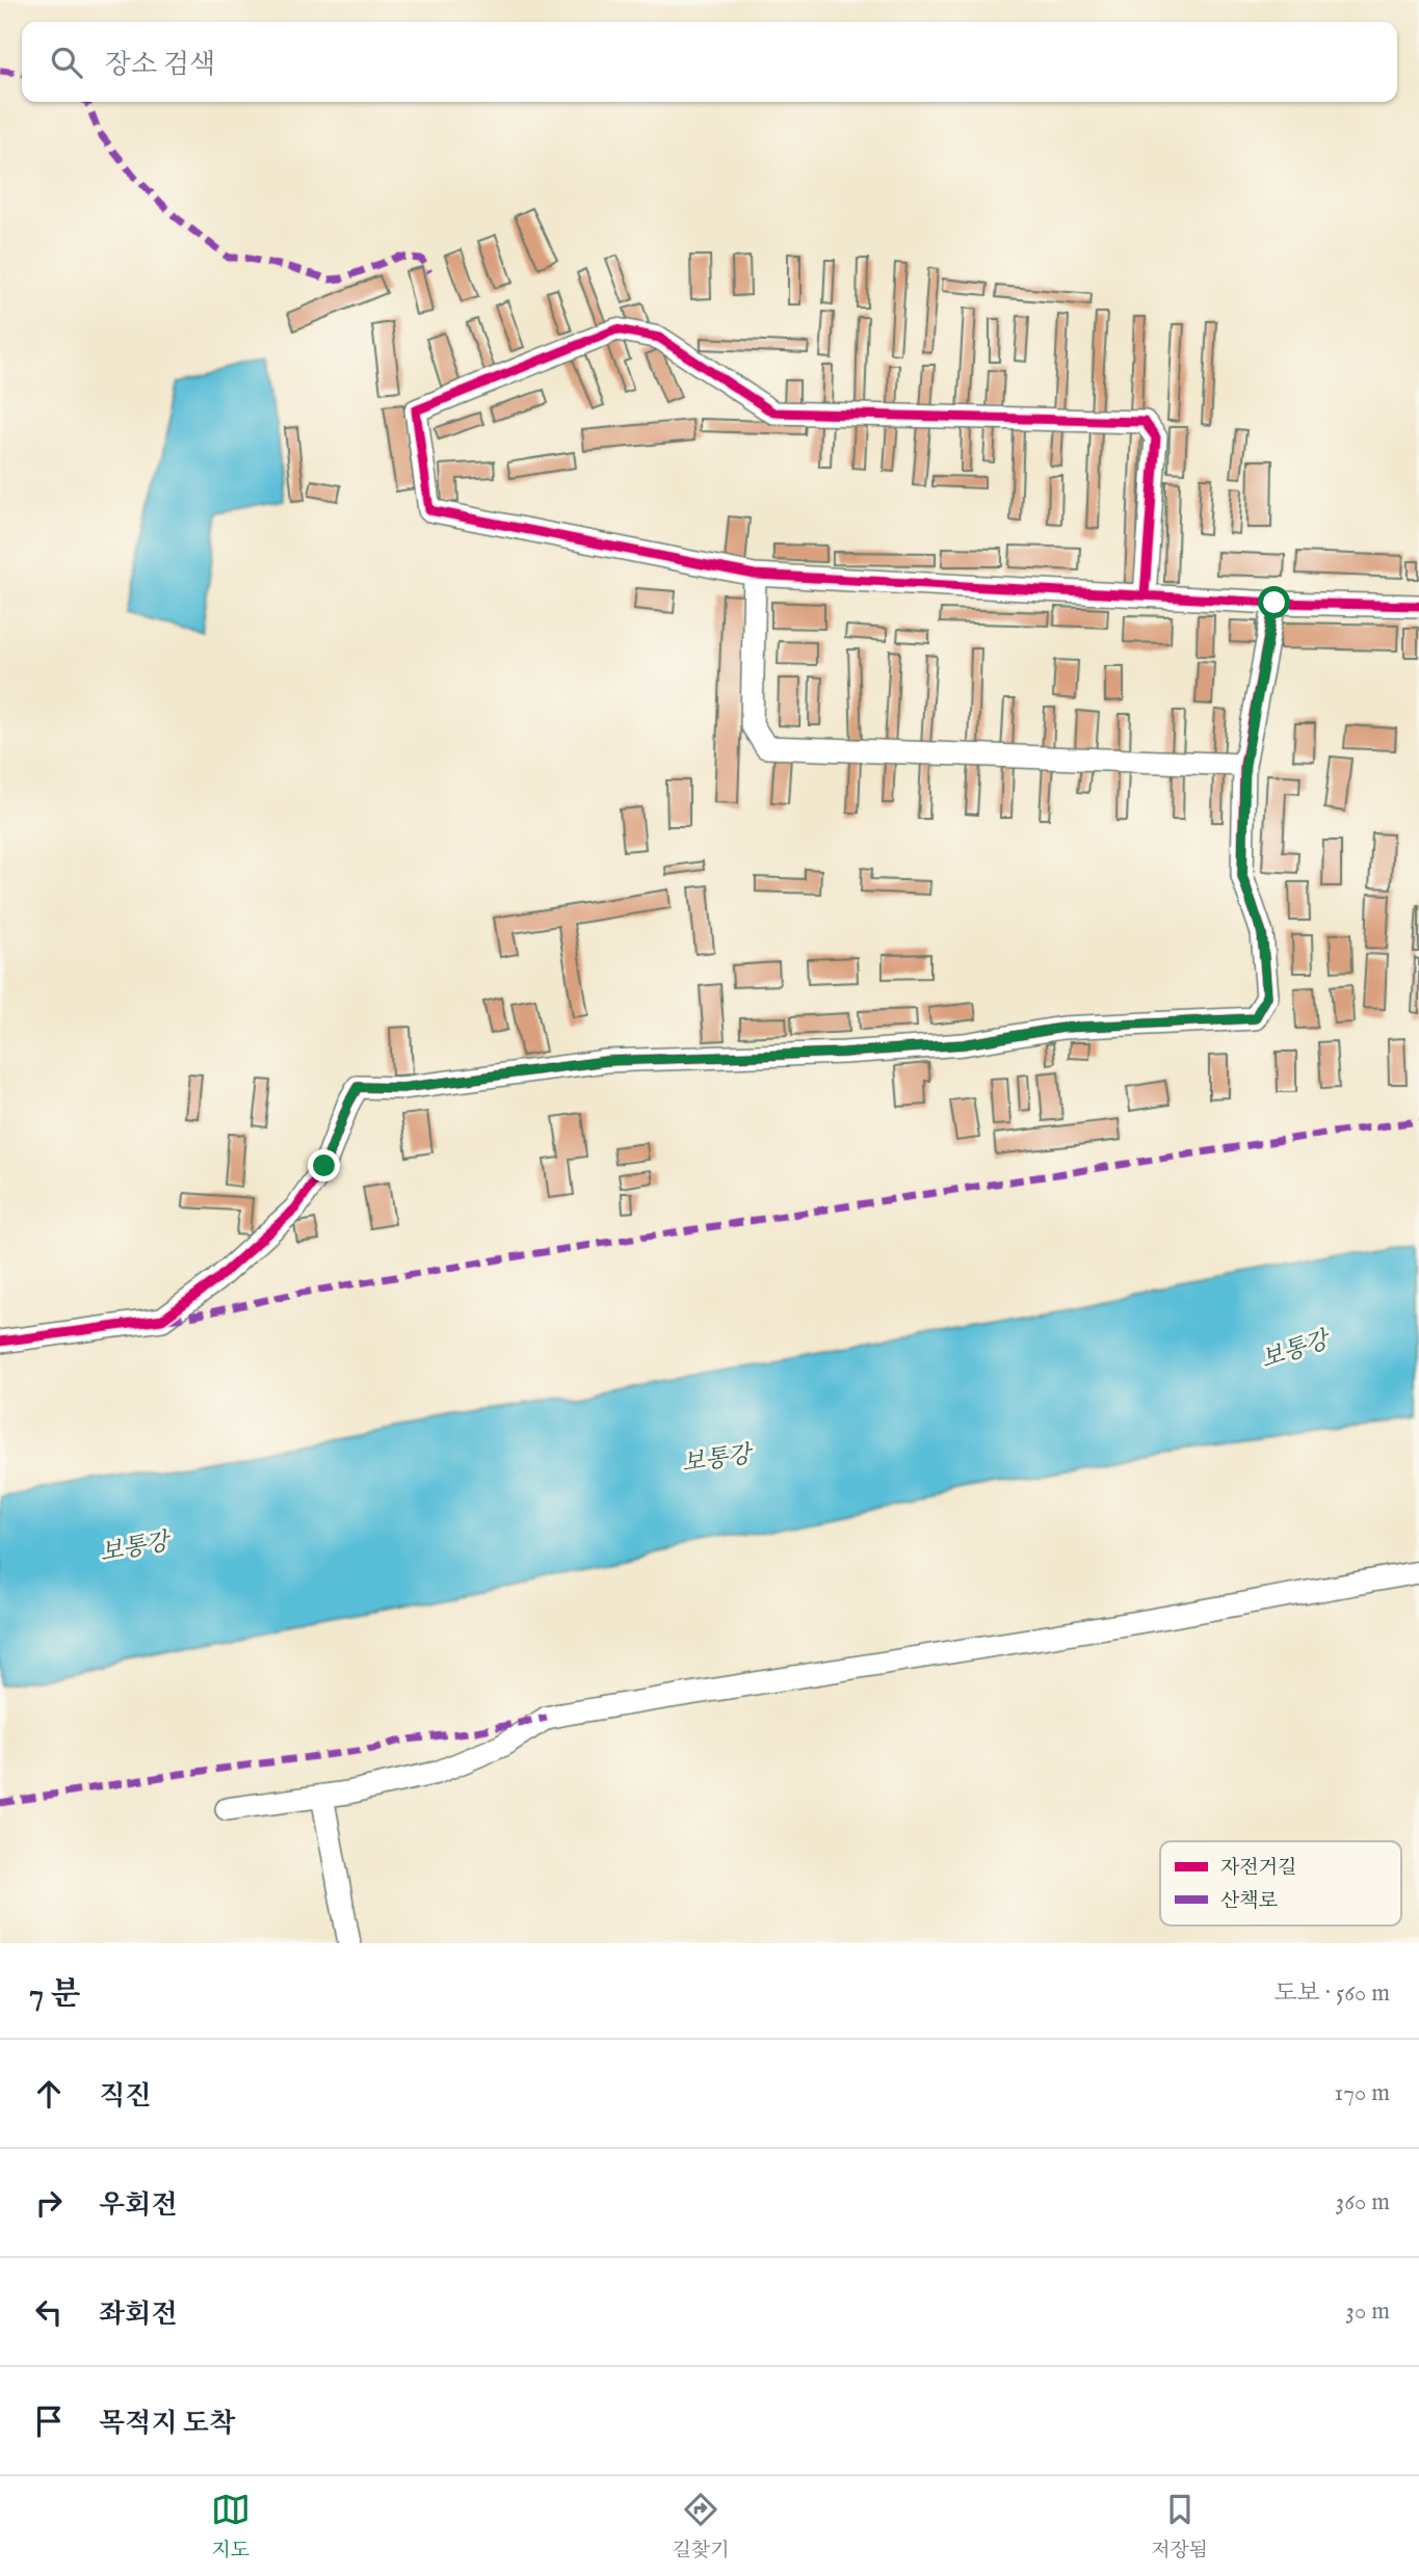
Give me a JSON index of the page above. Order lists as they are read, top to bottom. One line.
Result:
{"water":["보통강"],"legend":["자전거길","산책로"],"page":{"search":"장소 검색","heading":["7 분","도보 · 560 m"],"list":[["직진","170 m"],["우회전","360 m"],["좌회전","30 m"],"목적지 도착"],"nav":["지도","길찾기","저장됨"]}}
